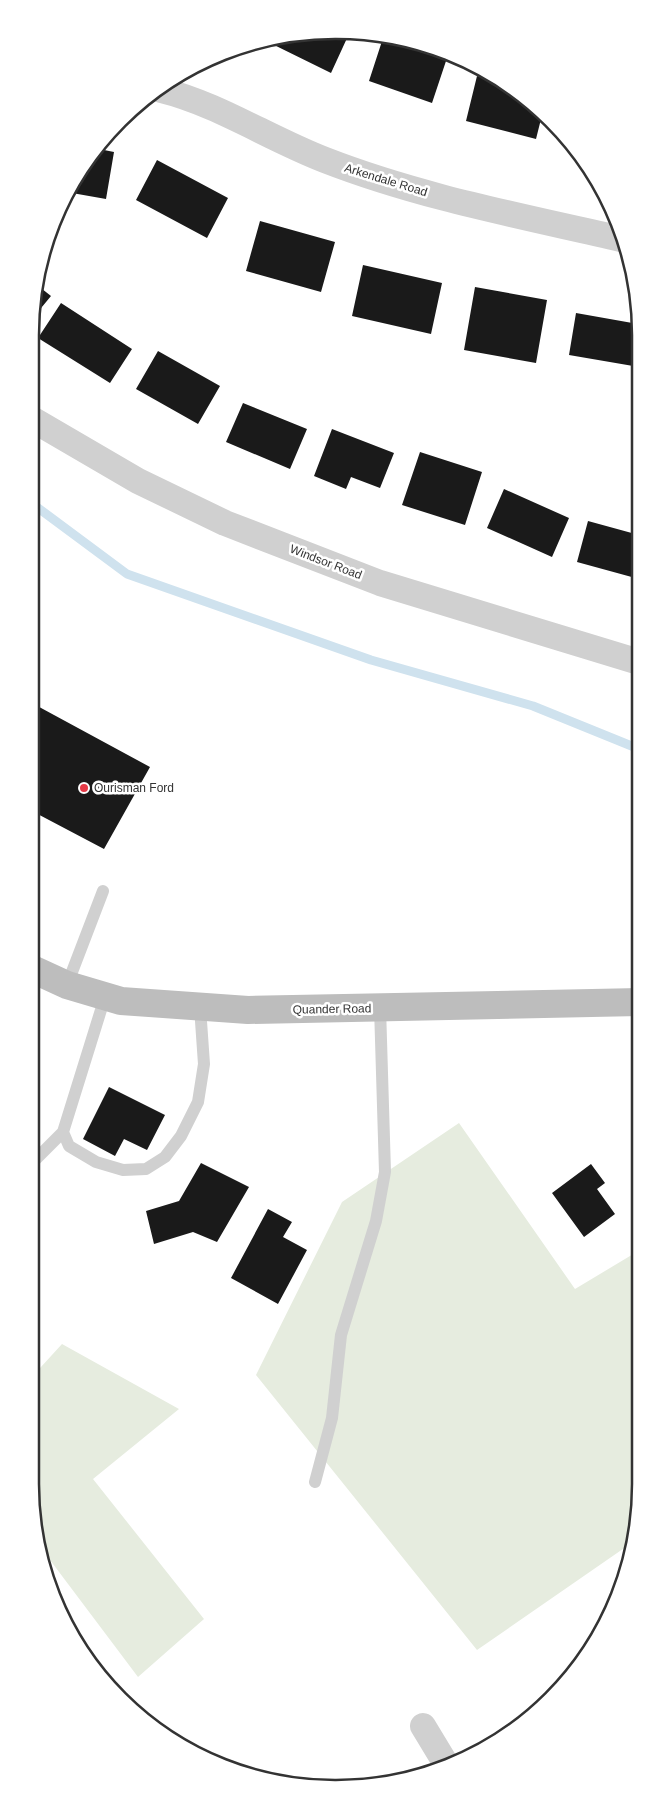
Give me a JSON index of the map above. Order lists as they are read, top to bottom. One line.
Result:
{"streets":{"street":["Arkendale Road","Windsor Road","Quander Road"]},"places":["Ourisman Ford"]}
